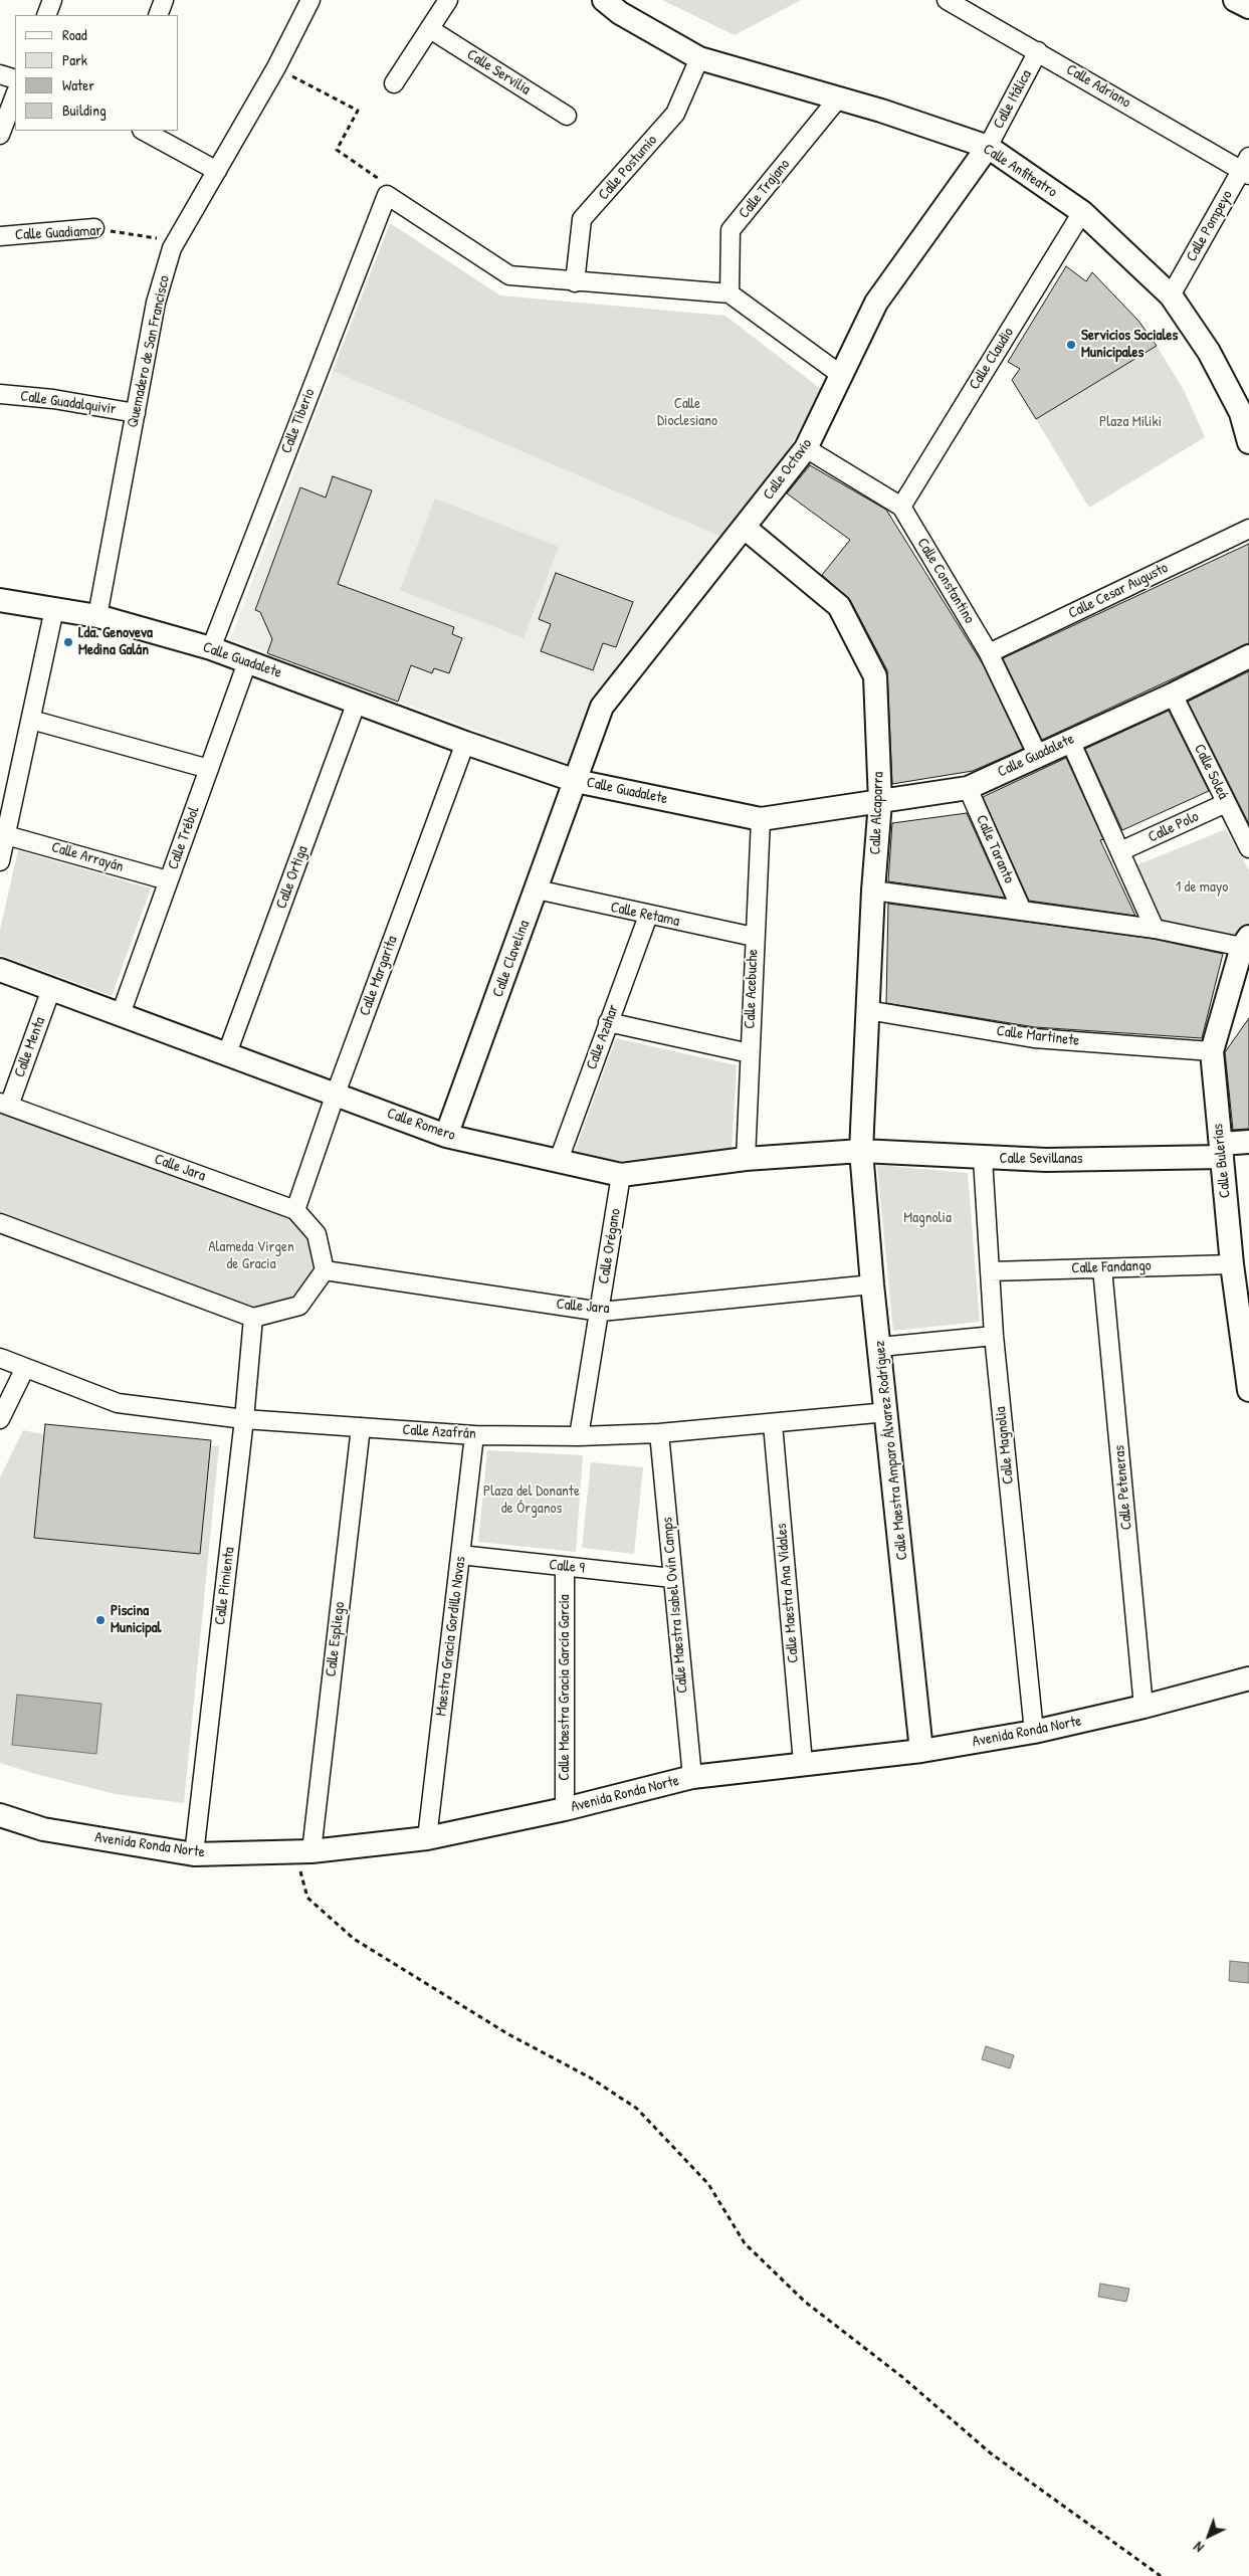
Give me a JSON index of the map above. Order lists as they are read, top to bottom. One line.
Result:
{"streets":{"street":["Calle Servilia","Calle Adriano","Calle Itálica","Calle Postumio","Calle Anfiteatro","Calle Trajano","Calle Pompeyo","Calle Guadiamar","Quemadero de San Francisco","Calle Claudio","Calle Guadalquivir","Calle Tiberio","Calle Octavio","Calle Constantino","Calle Cesar Augusto","Calle Guadalete","Calle Soleá","Calle Alcaparra","Calle Polo","Calle Trébol","Calle Taranto","Calle Arrayán","Calle Ortiga","Calle Retama","Calle Clavelina","Calle Margarita","Calle Acebuche","Calle Martinete","Calle Azahar","Calle Menta","Calle Romero","Calle Sevillanas","Calle Bulerías","Calle Jara","Calle Orégano","Calle Fandango","Calle Azafrán","Calle Magnolia","Calle Maestra Amparo Álvarez Rodríguez","Calle Peteneras","Calle 9","Calle Pimienta","Calle Maestra Ana Vidales","Calle Maestra Isabel Ovín Camps","Maestra Gracia Gordillo Navas","Calle Espliego","Calle Maestra Gracia García García","Avenida Ronda Norte"]},"crossings":[["Calle Adriano","Calle Itálica"],["Calle Adriano","Calle Pompeyo"],["Calle Itálica","Calle Anfiteatro"],["Calle Itálica","Calle Octavio"],["Calle Postumio","Calle Anfiteatro"],["Calle Anfiteatro","Calle Trajano"],["Calle Anfiteatro","Calle Pompeyo"],["Calle Anfiteatro","Calle Claudio"],["Calle Anfiteatro","Calle Octavio"],["Calle Guadiamar","Quemadero de San Francisco"],["Quemadero de San Francisco","Calle Guadalquivir"],["Quemadero de San Francisco","Calle Guadalete"],["Calle Claudio","Calle Constantino"],["Calle Tiberio","Calle Guadalete"],["Calle Octavio","Calle Constantino"],["Calle Octavio","Calle Guadalete"],["Calle Octavio","Calle Alcaparra"],["Calle Octavio","Calle Clavelina"],["Calle Constantino","Calle Cesar Augusto"],["Calle Constantino","Calle Guadalete"],["Calle Guadalete","Calle Soleá"],["Calle Guadalete","Calle Alcaparra"],["Calle Guadalete","Calle Trébol"],["Calle Guadalete","Calle Taranto"],["Calle Guadalete","Calle Ortiga"],["Calle Guadalete","Calle Clavelina"],["Calle Guadalete","Calle Margarita"],["Calle Guadalete","Calle Acebuche"],["Calle Soleá","Calle Polo"],["Calle Alcaparra","Calle Martinete"],["Calle Alcaparra","Calle Romero"],["Calle Alcaparra","Calle Sevillanas"],["Calle Alcaparra","Calle Maestra Amparo Álvarez Rodríguez"],["Calle Trébol","Calle Arrayán"],["Calle Trébol","Calle Romero"],["Calle Ortiga","Calle Romero"],["Calle Retama","Calle Clavelina"],["Calle Retama","Calle Acebuche"],["Calle Retama","Calle Azahar"],["Calle Clavelina","Calle Romero"],["Calle Margarita","Calle Romero"],["Calle Margarita","Calle Jara"],["Calle Acebuche","Calle Romero"],["Calle Martinete","Calle Bulerías"],["Calle Azahar","Calle Romero"],["Calle Menta","Calle Romero"],["Calle Menta","Calle Jara"],["Calle Romero","Calle Sevillanas"],["Calle Romero","Calle Orégano"],["Calle Romero","Calle Maestra Amparo Álvarez Rodríguez"],["Calle Sevillanas","Calle Bulerías"],["Calle Sevillanas","Calle Magnolia"],["Calle Sevillanas","Calle Maestra Amparo Álvarez Rodríguez"],["Calle Bulerías","Calle Fandango"],["Calle Jara","Calle Orégano"],["Calle Jara","Calle Maestra Amparo Álvarez Rodríguez"],["Calle Orégano","Calle Azafrán"],["Calle Fandango","Calle Magnolia"],["Calle Fandango","Calle Peteneras"],["Calle Azafrán","Calle Maestra Amparo Álvarez Rodríguez"],["Calle Azafrán","Calle Pimienta"],["Calle Azafrán","Calle Maestra Ana Vidales"],["Calle Azafrán","Calle Maestra Isabel Ovín Camps"],["Calle Azafrán","Maestra Gracia Gordillo Navas"],["Calle Azafrán","Calle Espliego"],["Calle Magnolia","Avenida Ronda Norte"],["Calle Maestra Amparo Álvarez Rodríguez","Avenida Ronda Norte"],["Calle Peteneras","Avenida Ronda Norte"],["Calle 9","Calle Maestra Isabel Ovín Camps"],["Calle 9","Maestra Gracia Gordillo Navas"],["Calle 9","Calle Maestra Gracia García García"],["Calle Pimienta","Avenida Ronda Norte"],["Calle Maestra Ana Vidales","Avenida Ronda Norte"],["Calle Maestra Isabel Ovín Camps","Avenida Ronda Norte"],["Maestra Gracia Gordillo Navas","Avenida Ronda Norte"],["Calle Espliego","Avenida Ronda Norte"],["Calle Maestra Gracia García García","Avenida Ronda Norte"]],"parks":["Calle Dioclesiano","Plaza Miliki","1 de mayo","Magnolia","Alameda Virgen de Gracia","Plaza del Donante de Órganos"],"places":["Servicios Sociales Municipales","Lda. Genoveva Medina Galán","Piscina Municipal"],"legend":["Road","Park","Water","Building"],"north":"bottom left"}
